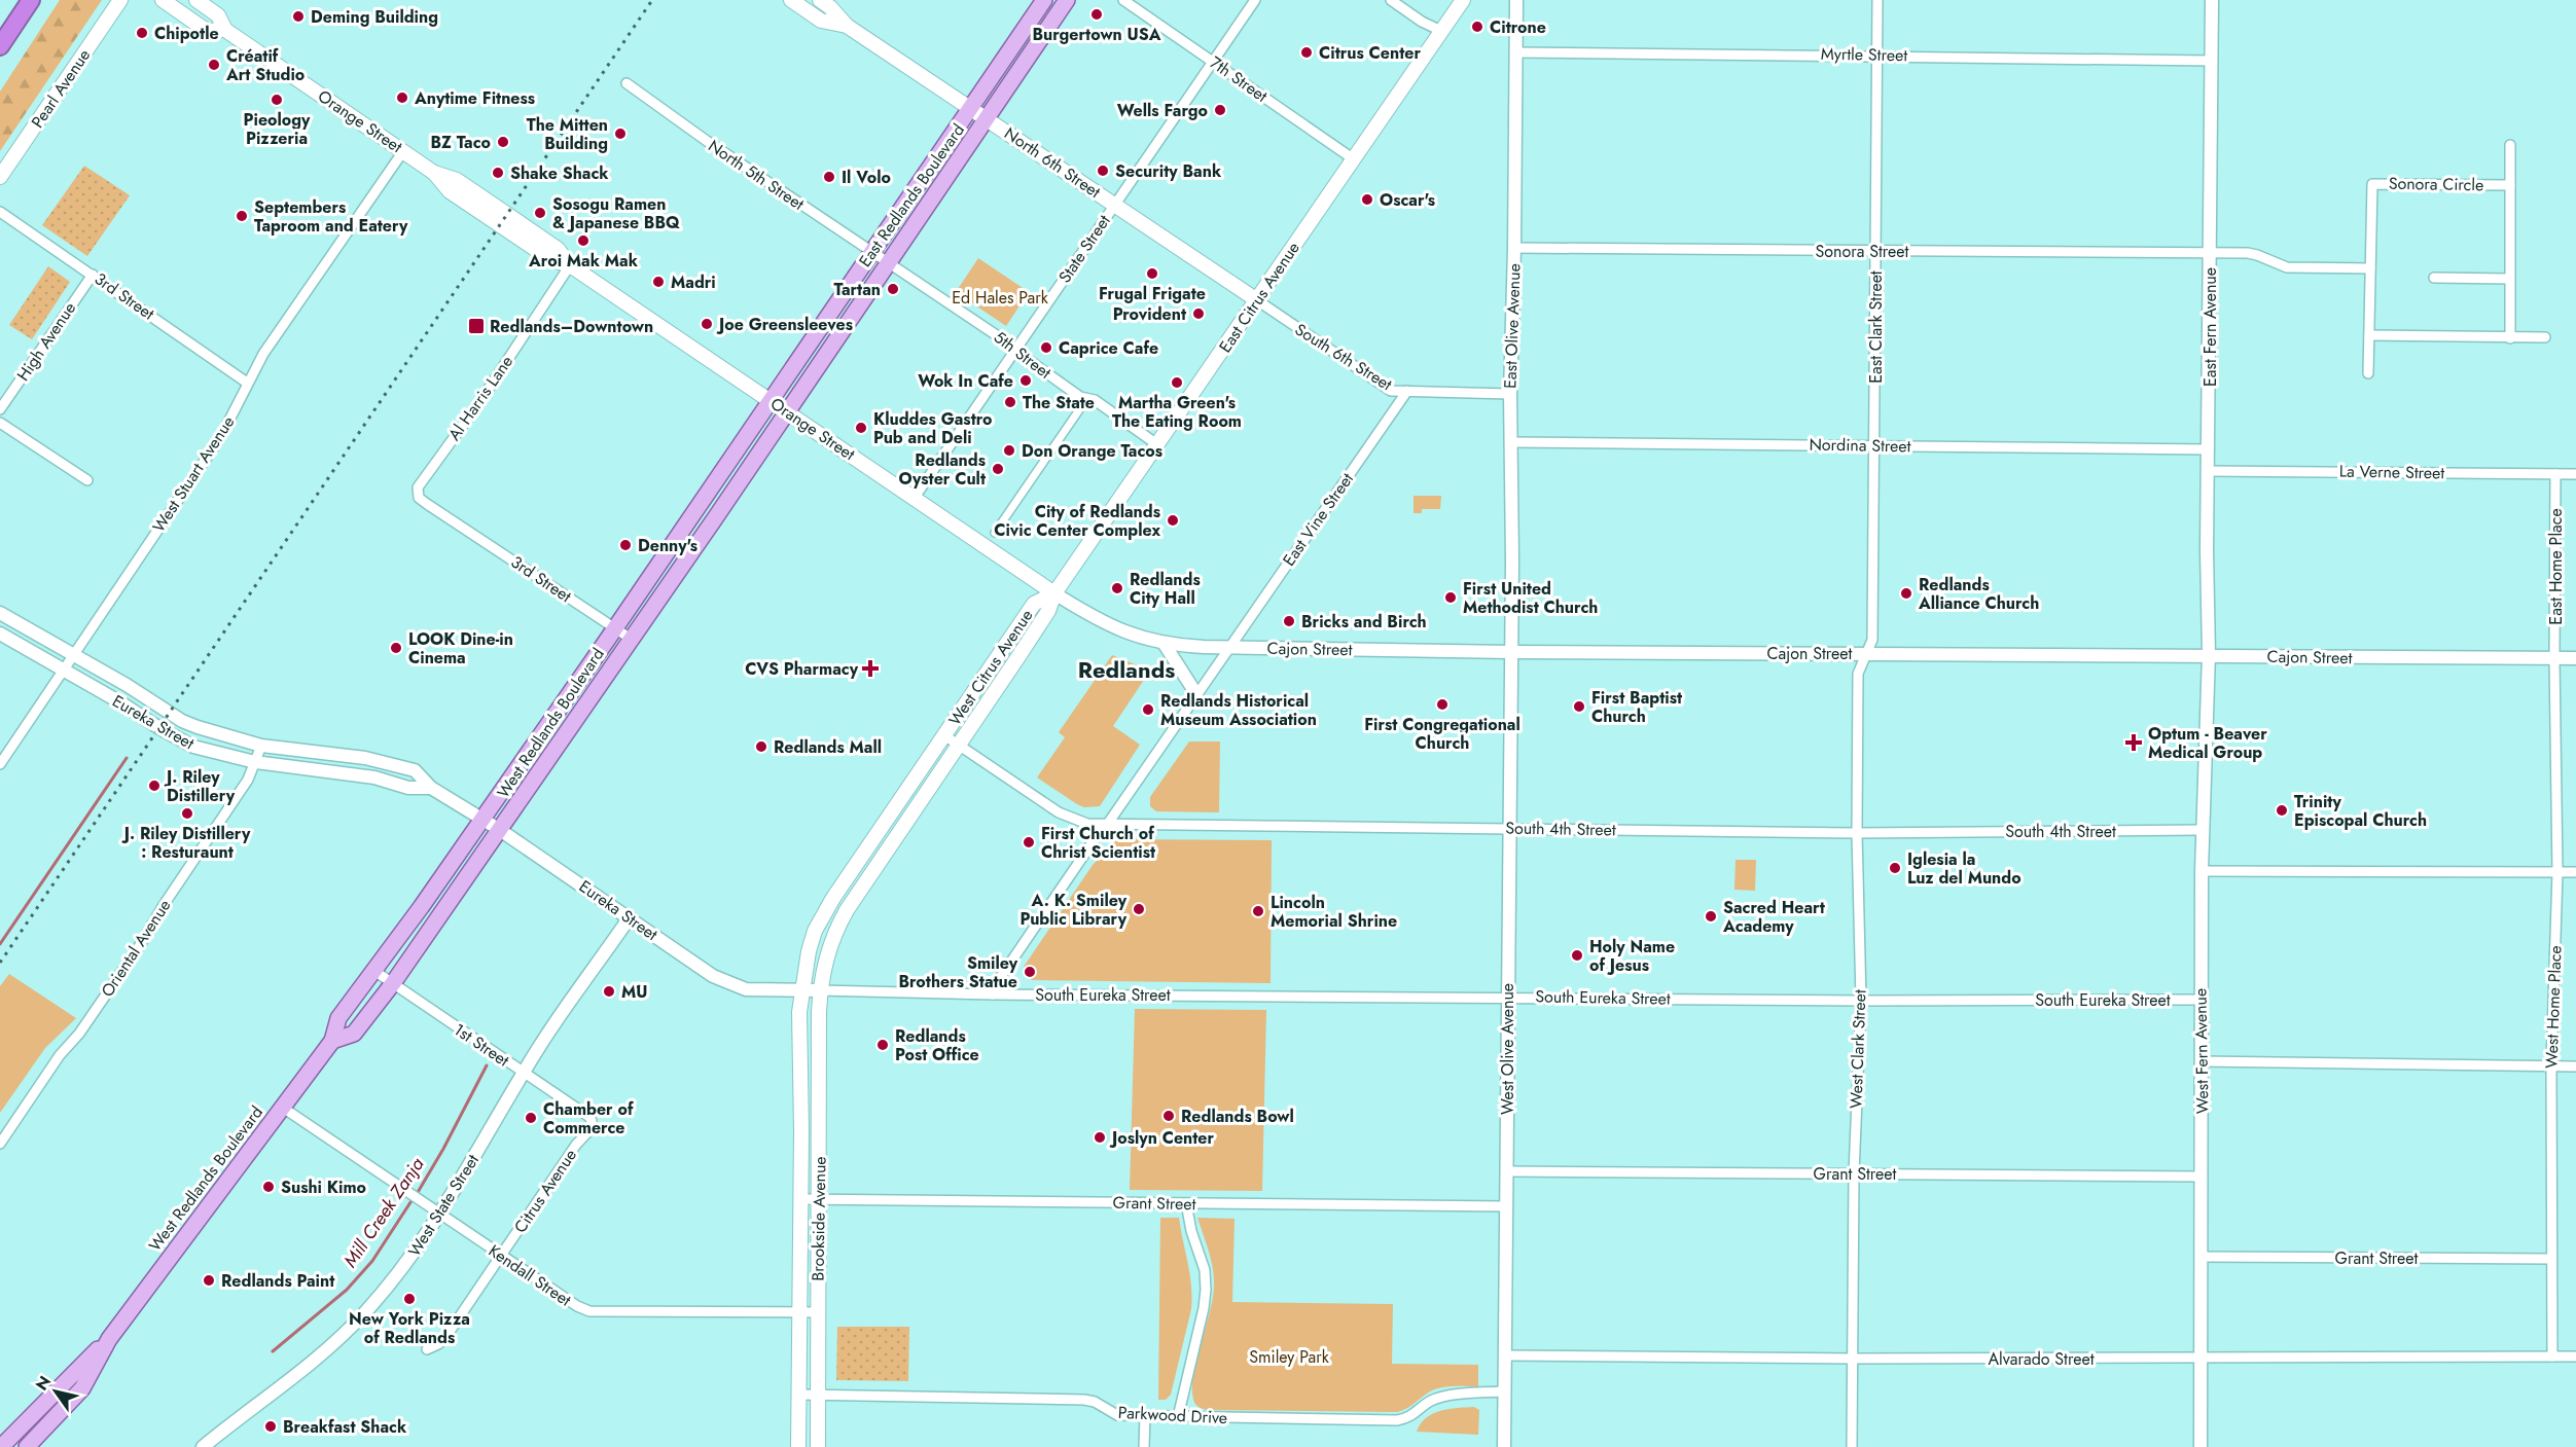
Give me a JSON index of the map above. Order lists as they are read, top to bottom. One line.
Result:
{"streets":{"main road":["Pearl Avenue","Orange Street","North 6th Street","East Redlands Boulevard","East Citrus Avenue","West Citrus Avenue","West Redlands Boulevard","Brookside Avenue"],"street":["Myrtle Street","7th Street","North 5th Street","Sonora Circle","State Street","Sonora Street","3rd Street","East Olive Avenue","East Clark Street","East Fern Avenue","High Avenue","5th Street","South 6th Street","Al Harris Lane","Nordina Street","La Verne Street","West Stuart Avenue","East Vine Street","East Home Place","Cajon Street","Eureka Street","South 4th Street","Oriental Avenue","South Eureka Street","West Home Place","1st Street","West Olive Avenue","West Clark Street","West Fern Avenue","Grant Street","Citrus Avenue","West State Street","Kendall Street","Alvarado Street","Parkwood Drive"]},"crossings":[["Myrtle Street","East Olive Avenue"],["Myrtle Street","East Clark Street"],["Myrtle Street","East Fern Avenue"],["7th Street","State Street"],["7th Street","East Citrus Avenue"],["Orange Street","East Redlands Boulevard"],["Orange Street","State Street"],["Orange Street","East Citrus Avenue"],["Orange Street","Al Harris Lane"],["Orange Street","West Stuart Avenue"],["Orange Street","Cajon Street"],["Orange Street","West Citrus Avenue"],["Orange Street","West Redlands Boulevard"],["North 6th Street","East Redlands Boulevard"],["North 6th Street","State Street"],["North 6th Street","East Citrus Avenue"],["North 6th Street","South 6th Street"],["North 5th Street","East Redlands Boulevard"],["North 5th Street","5th Street"],["East Redlands Boulevard","5th Street"],["East Redlands Boulevard","West Redlands Boulevard"],["State Street","5th Street"],["Sonora Street","East Olive Avenue"],["Sonora Street","East Clark Street"],["Sonora Street","East Fern Avenue"],["3rd Street","High Avenue"],["3rd Street","Al Harris Lane"],["3rd Street","West Stuart Avenue"],["3rd Street","West Redlands Boulevard"],["East Citrus Avenue","5th Street"],["East Citrus Avenue","South 6th Street"],["East Citrus Avenue","Cajon Street"],["East Citrus Avenue","West Citrus Avenue"],["East Olive Avenue","South 6th Street"],["East Olive Avenue","Nordina Street"],["East Olive Avenue","Cajon Street"],["East Olive Avenue","West Olive Avenue"],["East Clark Street","Nordina Street"],["East Clark Street","Cajon Street"],["East Clark Street","West Clark Street"],["East Fern Avenue","Nordina Street"],["East Fern Avenue","La Verne Street"],["East Fern Avenue","Cajon Street"],["East Fern Avenue","West Fern Avenue"],["South 6th Street","East Vine Street"],["La Verne Street","East Home Place"],["West Stuart Avenue","Eureka Street"],["East Vine Street","Cajon Street"],["East Vine Street","South 4th Street"],["East Vine Street","South Eureka Street"],["East Home Place","Cajon Street"],["East Home Place","West Home Place"],["Cajon Street","West Citrus Avenue"],["Cajon Street","West Home Place"],["Cajon Street","West Olive Avenue"],["Cajon Street","West Clark Street"],["Cajon Street","West Fern Avenue"],["West Citrus Avenue","Eureka Street"],["West Citrus Avenue","South 4th Street"],["West Citrus Avenue","South Eureka Street"],["West Citrus Avenue","Brookside Avenue"],["Eureka Street","West Redlands Boulevard"],["Eureka Street","Oriental Avenue"],["Eureka Street","South Eureka Street"],["Eureka Street","West State Street"],["Eureka Street","Brookside Avenue"],["West Redlands Boulevard","1st Street"],["West Redlands Boulevard","Kendall Street"],["South 4th Street","West Olive Avenue"],["South 4th Street","West Clark Street"],["South 4th Street","West Fern Avenue"],["South Eureka Street","West Olive Avenue"],["South Eureka Street","West Clark Street"],["South Eureka Street","West Fern Avenue"],["South Eureka Street","Brookside Avenue"],["West Home Place","Grant Street"],["West Home Place","Alvarado Street"],["1st Street","Citrus Avenue"],["1st Street","West State Street"],["West Olive Avenue","Grant Street"],["West Olive Avenue","Alvarado Street"],["West Olive Avenue","Parkwood Drive"],["West Clark Street","Grant Street"],["West Clark Street","Alvarado Street"],["West Fern Avenue","Grant Street"],["West Fern Avenue","Alvarado Street"],["Grant Street","Brookside Avenue"],["Citrus Avenue","Kendall Street"],["West State Street","Kendall Street"],["Brookside Avenue","Kendall Street"],["Brookside Avenue","Parkwood Drive"]],"districts":["Redlands"],"water":["Mill Creek Zanja"],"parks":["Ed Hales Park","Smiley Park"],"places":{"other":["Burgertown USA","Deming Building","Citrone","Chipotle","Citrus Center","Créatif Art Studio","Anytime Fitness","Pieology Pizzeria","Wells Fargo","The Mitten Building","BZ Taco","Security Bank","Shake Shack","Il Volo","Oscar's","Sosogu Ramen & Japanese BBQ","Septembers Taproom and Eatery","Aroi Mak Mak","Frugal Frigate","Madri","Tartan","Provident","Joe Greensleeves","Caprice Cafe","Wok In Cafe","Martha Green's The Eating Room","The State","Kluddes Gastro Pub and Deli","Don Orange Tacos","Redlands Oyster Cult","City of Redlands Civic Center Complex","Denny's","Redlands City Hall","Redlands Alliance Church","First United Methodist Church","Bricks and Birch","LOOK Dine-in Cinema","First Congregational Church","First Baptist Church","Redlands Historical Museum Association","Redlands Mall","J. Riley Distillery","Trinity Episcopal Church","J. Riley Distillery : Resturaunt","First Church of Christ Scientist","Iglesia la Luz del Mundo","A. K. Smiley Public Library","Lincoln Memorial Shrine","Sacred Heart Academy","Holy Name of Jesus","Smiley Brothers Statue","ḾU","Redlands Post Office","Redlands Bowl","Chamber of Commerce","Joslyn Center","Sushi Kimo","Redlands Paint","New York Pizza of Redlands","Breakfast Shack"],"transit":["Redlands–Downtown"],"health":["CVS Pharmacy","Optum - Beaver Medical Group"]},"north":"top left"}
